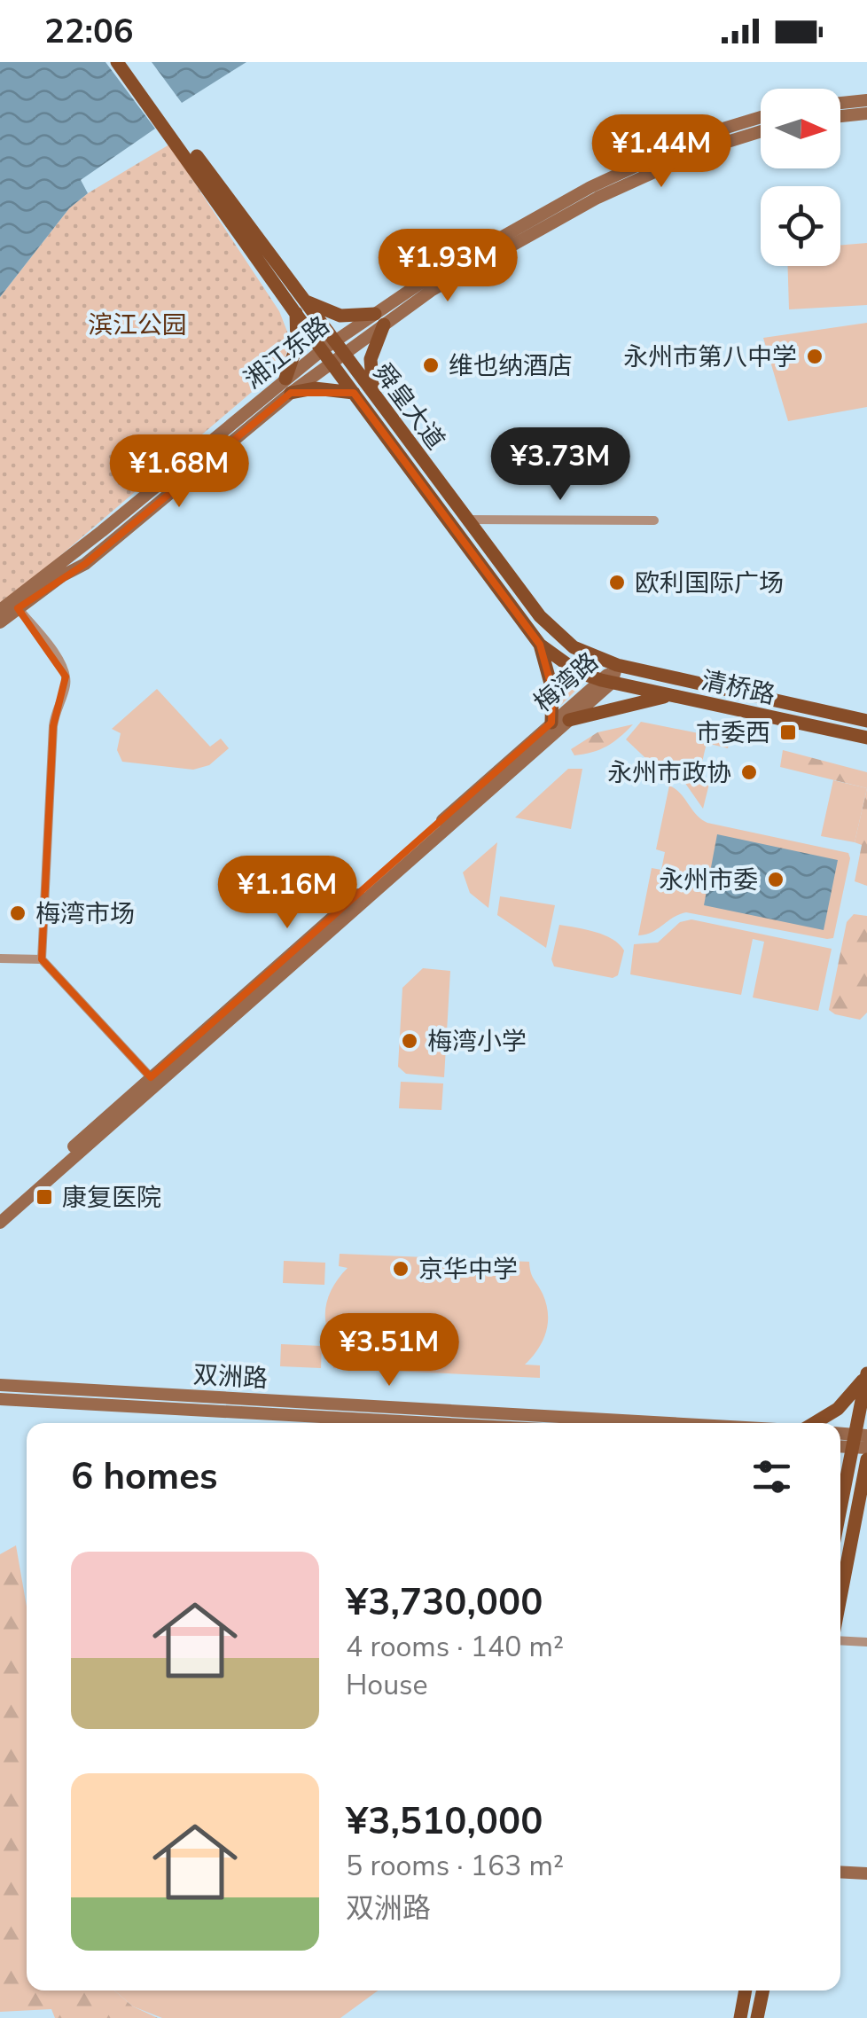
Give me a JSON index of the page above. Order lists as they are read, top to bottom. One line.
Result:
{"streets":{"main road":["湘江东路","舜皇大道","梅湾路","清桥路","双洲路"]},"crossings":[["湘江东路","舜皇大道"],["舜皇大道","梅湾路"],["舜皇大道","清桥路"],["梅湾路","清桥路"]],"parks":["滨江公园"],"places":{"other":["永州市第八中学","维也纳酒店","欧利国际广场","永州市政协","永州市委","梅湾市场","梅湾小学","京华中学"],"transit":["市委西","康复医院"]},"north":"right","page":{"status":"22:06","price":["¥1.44M","¥1.93M","¥3.73M","¥1.68M","¥1.16M","¥3.51M"],"heading":"6 homes","list":[{"name":"¥3,730,000","note":"4 rooms · 140 m² · House"},{"name":"¥3,510,000","note":"5 rooms · 163 m² · 双洲路"}]}}
